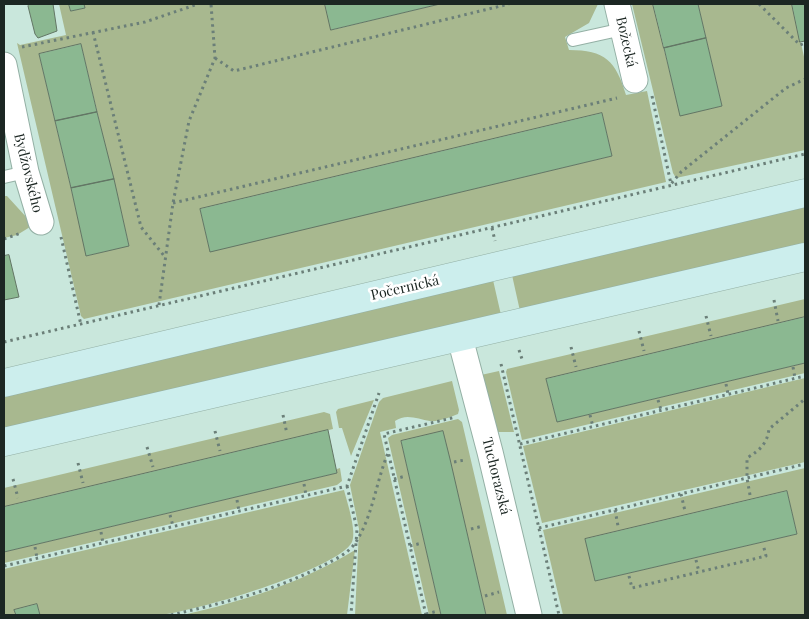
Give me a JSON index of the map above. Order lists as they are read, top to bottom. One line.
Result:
{"streets":{"street":["Božecká","Bydžovského","Počernická","Tuchorazská"]}}
